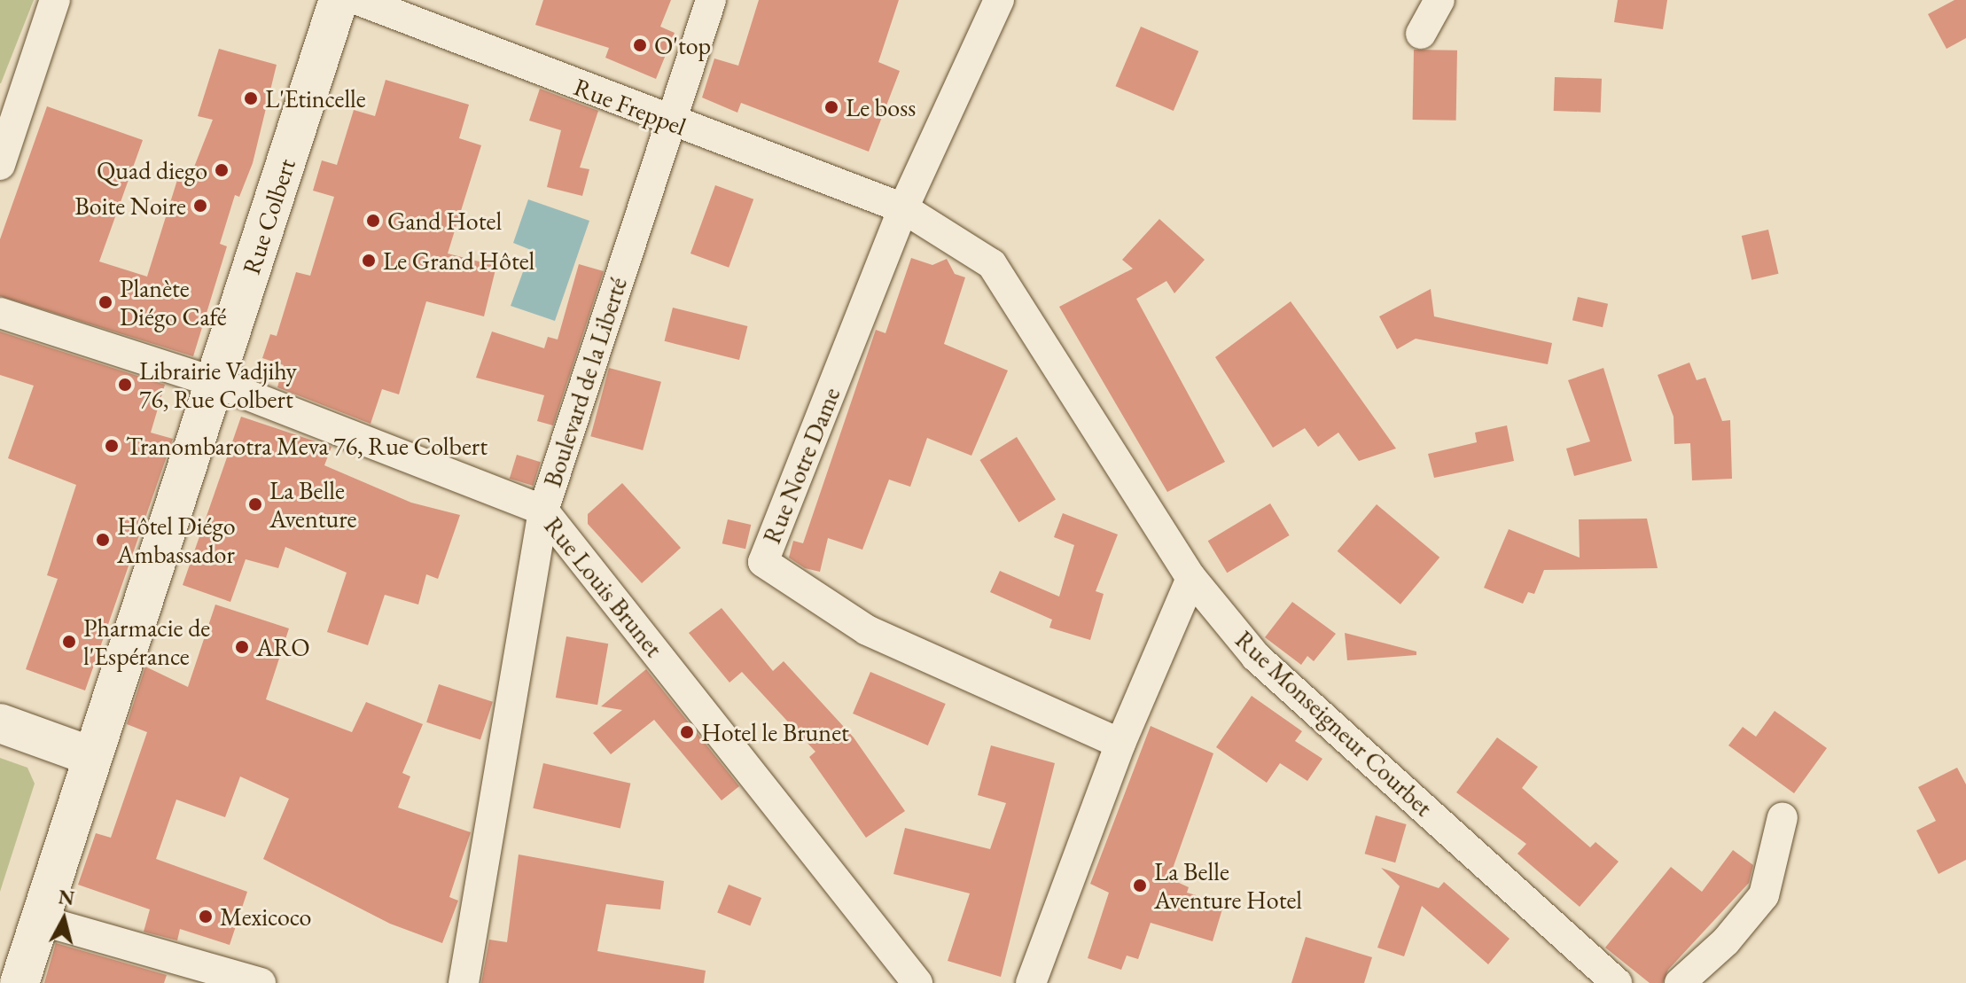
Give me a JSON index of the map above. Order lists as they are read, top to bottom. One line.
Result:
{"streets":{"main road":["Rue Colbert"],"street":["Rue Freppel","Boulevard de la Liberté","Rue Notre Dame","Rue Louis Brunet","Rue Monseigneur Courbet"]},"crossings":[["Rue Freppel","Boulevard de la Liberté"],["Rue Freppel","Rue Notre Dame"],["Rue Freppel","Rue Monseigneur Courbet"],["Rue Colbert","Rue Louis Brunet"],["Boulevard de la Liberté","Rue Louis Brunet"],["Rue Notre Dame","Rue Monseigneur Courbet"]],"places":["O'top","L'Etincelle","Le boss","Quad diego","Boite Noire","Gand Hotel","Le Grand Hôtel","Planète Diégo Café","Librairie Vadjihy 76, Rue Colbert","Tranombarotra Meva 76, Rue Colbert","La Belle Aventure","Hôtel Diégo Ambassador","Pharmacie de l'Espérance","ARO","Hotel le Brunet","La Belle Aventure Hotel","Mexicoco"],"north":"top"}
